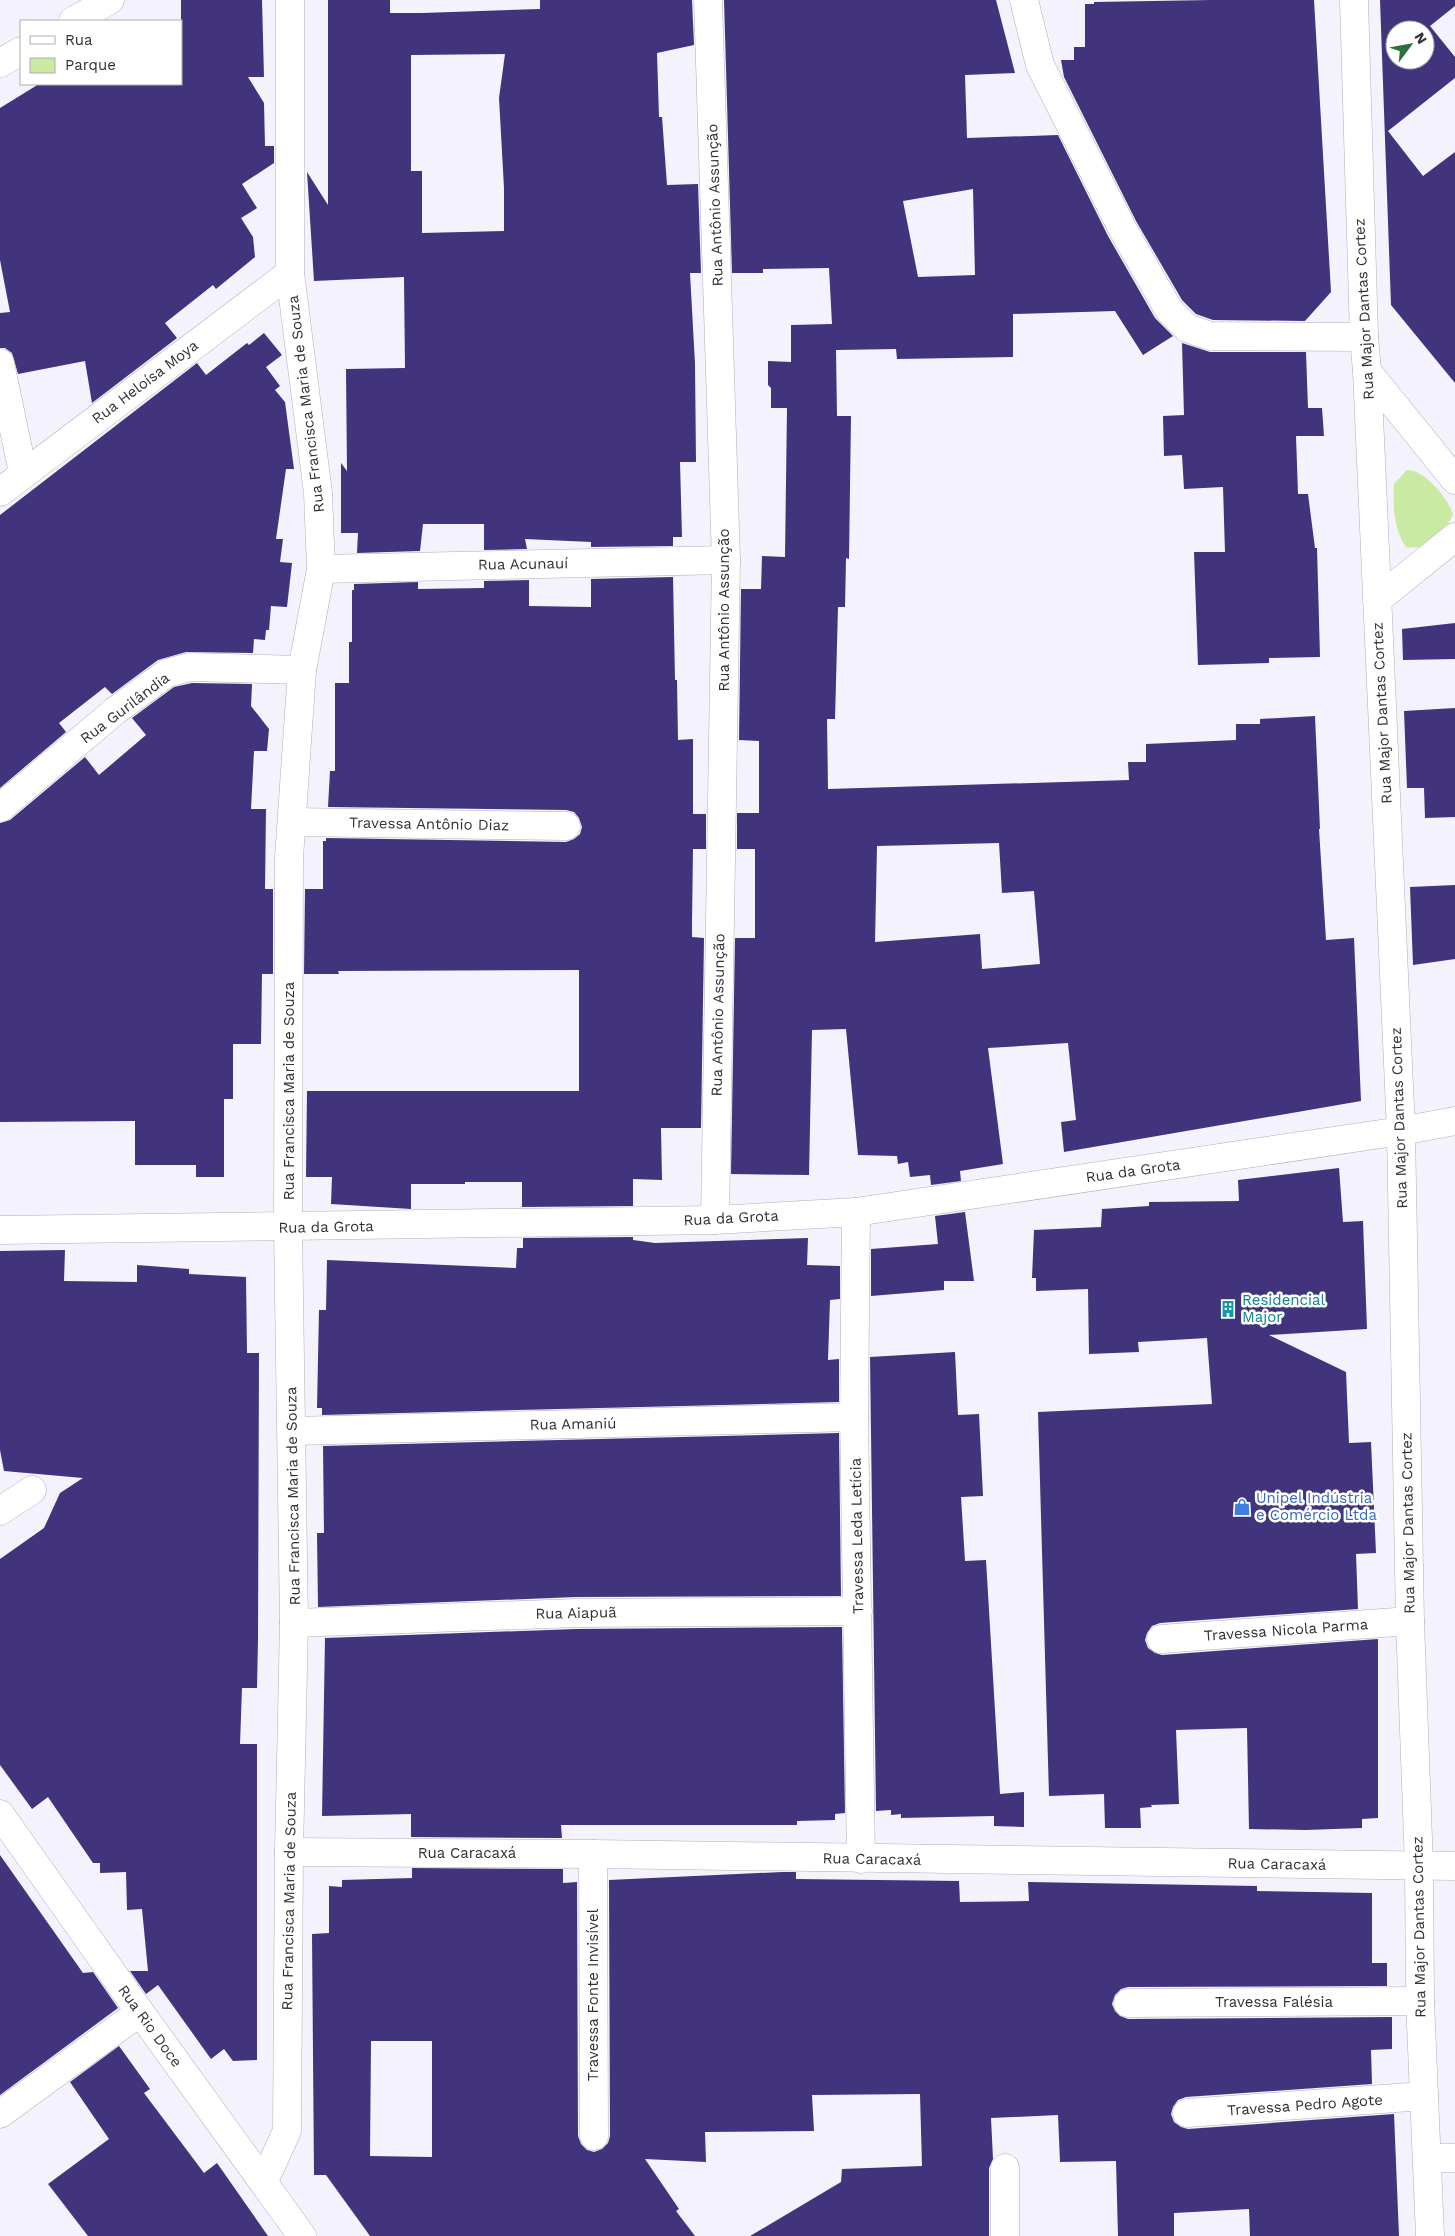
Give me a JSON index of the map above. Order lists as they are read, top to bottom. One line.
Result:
{"streets":{"street":["Rua Antônio Assunção","Rua Major Dantas Cortez","Rua Heloísa Moya","Rua Francisca Maria de Souza","Rua Acunauí","Rua Gurilândia","Travessa Antônio Diaz","Rua da Grota","Rua Amaniú","Travessa Leda Letícia","Rua Aiapuã","Travessa Nicola Parma","Rua Caracaxá","Travessa Fonte Invisível","Travessa Falésia","Rua Rio Doce","Travessa Pedro Agote"]},"crossings":[["Rua Antônio Assunção","Rua Acunauí"],["Rua Antônio Assunção","Rua da Grota"],["Rua Major Dantas Cortez","Rua da Grota"],["Rua Major Dantas Cortez","Travessa Nicola Parma"],["Rua Major Dantas Cortez","Rua Caracaxá"],["Rua Major Dantas Cortez","Travessa Falésia"],["Rua Major Dantas Cortez","Travessa Pedro Agote"],["Rua Heloísa Moya","Rua Francisca Maria de Souza"],["Rua Francisca Maria de Souza","Rua Acunauí"],["Rua Francisca Maria de Souza","Rua Gurilândia"],["Rua Francisca Maria de Souza","Travessa Antônio Diaz"],["Rua Francisca Maria de Souza","Rua da Grota"],["Rua Francisca Maria de Souza","Rua Amaniú"],["Rua Francisca Maria de Souza","Rua Aiapuã"],["Rua Francisca Maria de Souza","Rua Caracaxá"],["Rua Francisca Maria de Souza","Rua Rio Doce"],["Rua da Grota","Travessa Leda Letícia"],["Rua Amaniú","Travessa Leda Letícia"],["Travessa Leda Letícia","Rua Aiapuã"],["Travessa Leda Letícia","Rua Caracaxá"],["Rua Caracaxá","Travessa Fonte Invisível"]],"places":{"building":["Residencial Major"],"shop":["Unipel Indústria e Comércio Ltda"]},"legend":["Rua","Parque"],"north":"top right"}
